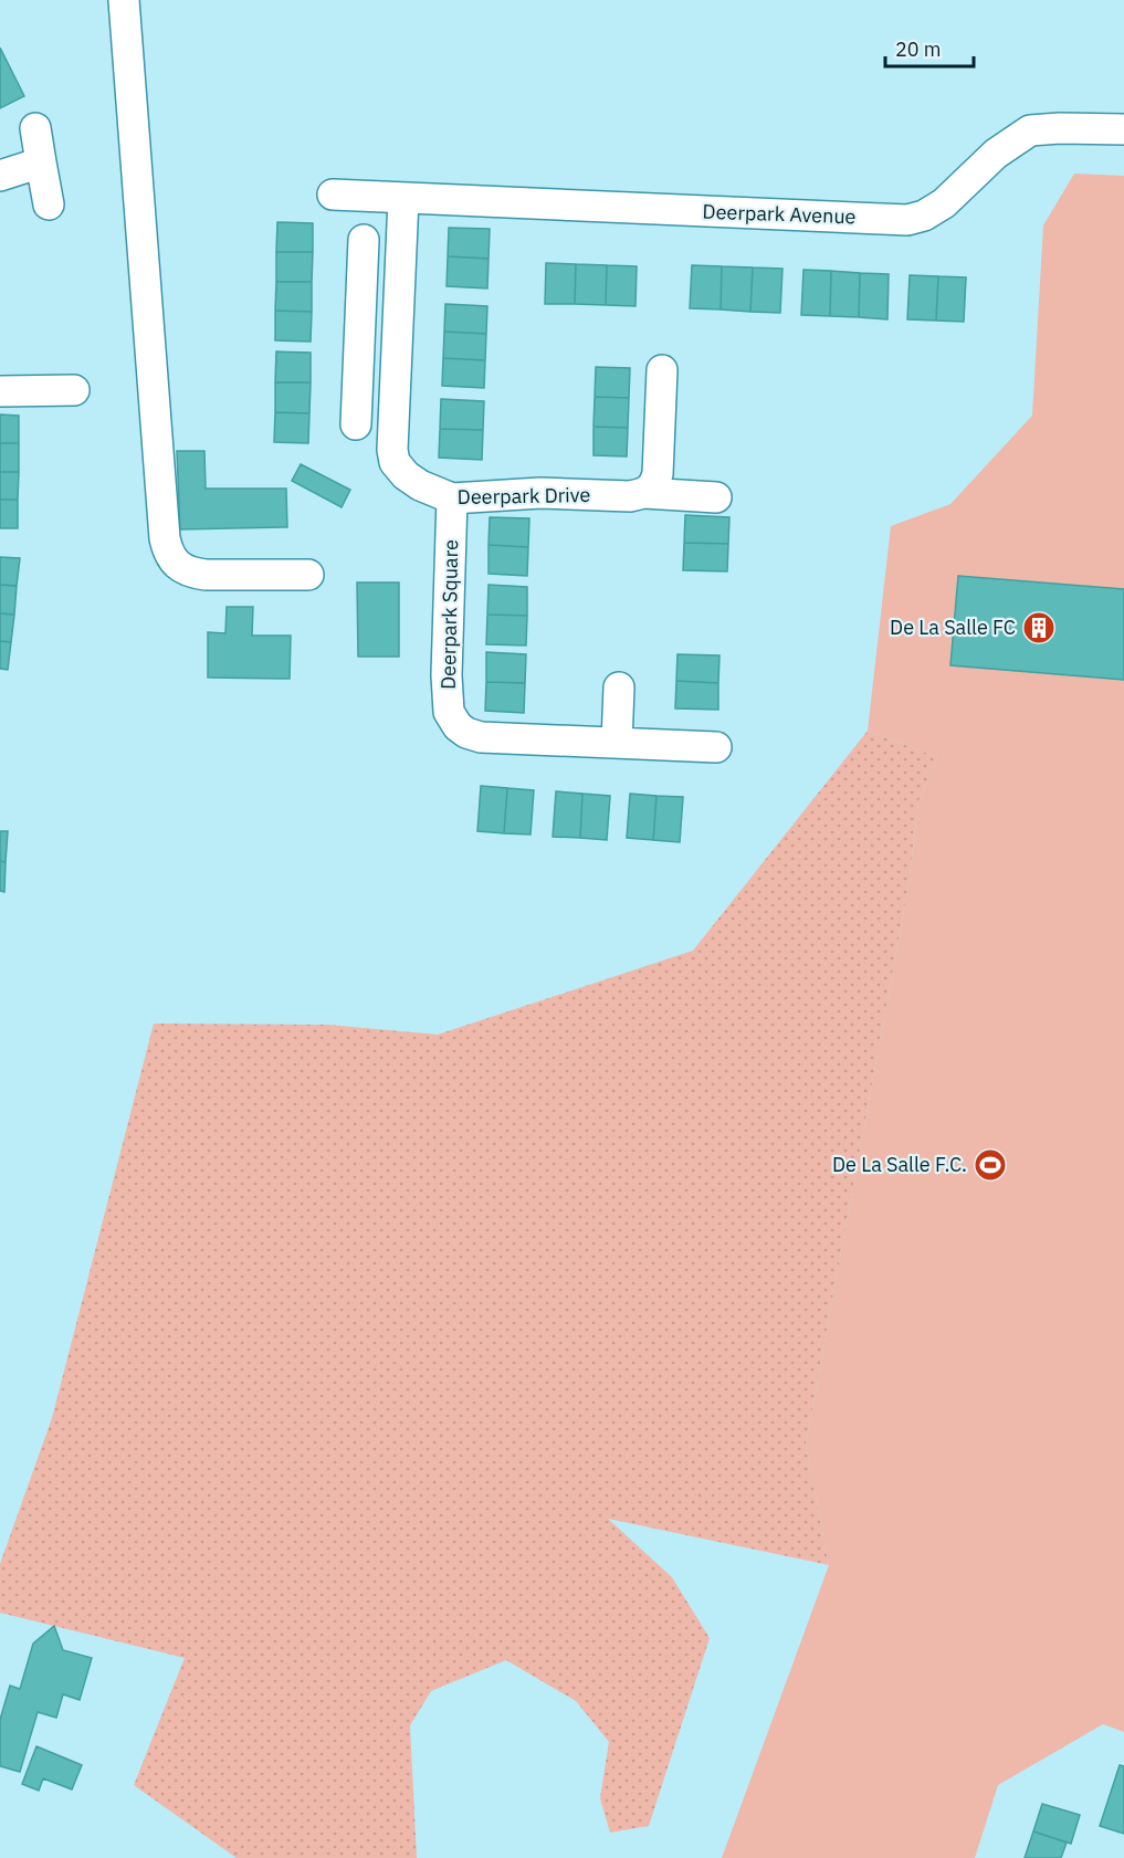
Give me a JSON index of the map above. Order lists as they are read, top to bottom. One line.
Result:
{"streets":{"street":["Deerpark Avenue","Deerpark Drive","Deerpark Square"]},"crossings":[["Deerpark Avenue","Deerpark Drive"],["Deerpark Drive","Deerpark Square"]],"places":{"building":["De La Salle FC"],"sports":["De La Salle F.C."]},"scale_bar":"20 m"}
